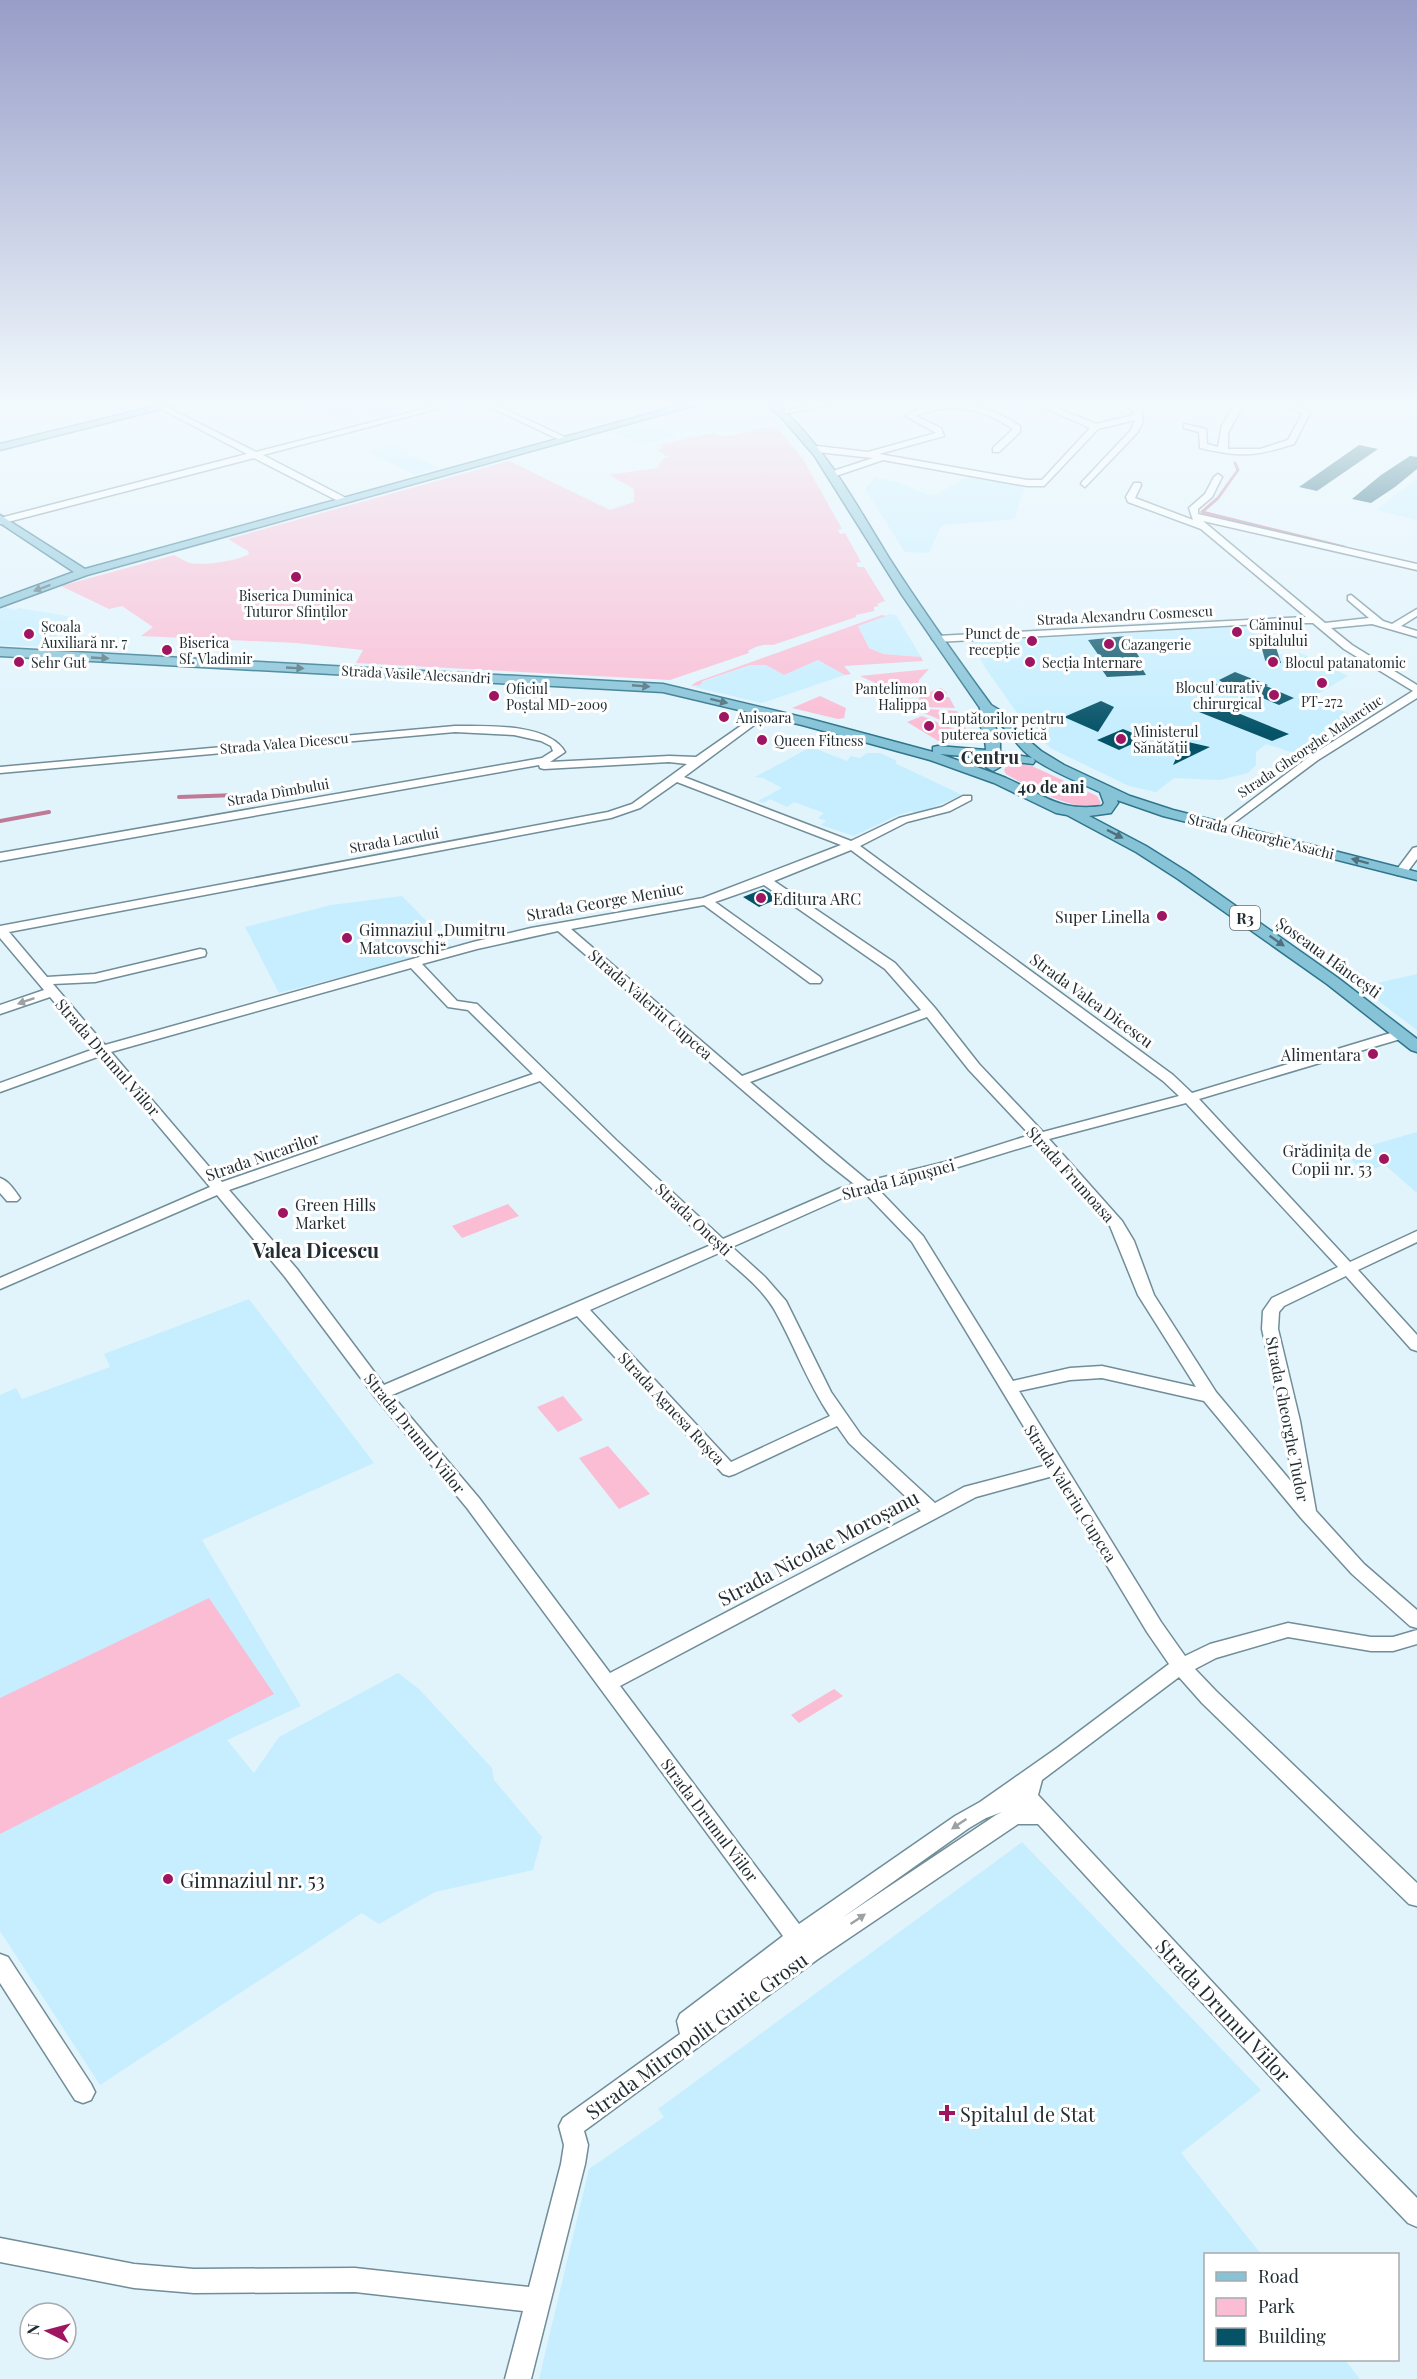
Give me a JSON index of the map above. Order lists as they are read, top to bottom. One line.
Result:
{"streets":{"main road":["Strada Vasile Alecsandri","Strada Gheorghe Asachi","R3","Șoseaua Hâncești"],"street":["Strada Alexandru Cosmescu","Strada Valea Dicescu","Strada Gheorghe Malarciuc","Strada Dîmbului","Strada Lacului","Strada George Meniuc","Strada Valeriu Cupcea","Strada Drumul Viilor","Strada Nucarilor","Strada Frumoasa","Strada Lăpușnei","Strada Onești","Strada Agnesa Roșca","Strada Gheorghe Tudor","Strada Nicolae Moroșanu","Strada Mitropolit Gurie Grosu"]},"crossings":[["Strada Vasile Alecsandri","Strada Lacului"],["Strada Vasile Alecsandri","R3"],["Strada Valea Dicescu","Strada Dîmbului"],["Strada Valea Dicescu","Strada Lacului"],["Strada Valea Dicescu","Strada George Meniuc"],["Strada Valea Dicescu","Strada Lăpușnei"],["Strada Valea Dicescu","Strada Gheorghe Tudor"],["Strada Gheorghe Malarciuc","Strada Gheorghe Asachi"],["Strada Gheorghe Asachi","R3"],["Strada Lacului","Strada Drumul Viilor"],["Strada George Meniuc","Strada Valeriu Cupcea"],["Strada George Meniuc","Strada Drumul Viilor"],["Strada George Meniuc","Strada Frumoasa"],["Strada George Meniuc","Strada Onești"],["R3","Șoseaua Hâncești"],["Șoseaua Hâncești","Strada Lăpușnei"],["Strada Valeriu Cupcea","Strada Lăpușnei"],["Strada Valeriu Cupcea","Strada Nicolae Moroșanu"],["Strada Valeriu Cupcea","Strada Mitropolit Gurie Grosu"],["Strada Drumul Viilor","Strada Nucarilor"],["Strada Drumul Viilor","Strada Lăpușnei"],["Strada Drumul Viilor","Strada Nicolae Moroșanu"],["Strada Drumul Viilor","Strada Mitropolit Gurie Grosu"],["Strada Nucarilor","Strada Onești"],["Strada Frumoasa","Strada Lăpușnei"],["Strada Frumoasa","Strada Gheorghe Tudor"],["Strada Lăpușnei","Strada Onești"],["Strada Lăpușnei","Strada Agnesa Roșca"],["Strada Onești","Strada Agnesa Roșca"],["Strada Onești","Strada Nicolae Moroșanu"]],"one_way":["Strada Gheorghe Asachi","Șoseaua Hâncești"],"districts":["Centru","40 de ani","Valea Dicescu"],"places":{"other":["Biserica Duminica Tuturor Sfinților","Căminul spitalului","Școala Auxiliară nr. 7","Punct de recepție","Cazangerie","Biserica Sf. Vladimir","Sehr Gut","Secția Internare","Blocul patanatomic","PT-272","Blocul curativ chirurgical","Oficiul Poștal MD-2009","Pantelimon Halippa","Anișoara","Luptătorilor pentru puterea sovietică","Ministerul Sănătății","Queen Fitness","Editura ARC","Super Linella","Gimnaziul „Dumitru Matcovschi“","Alimentara","Grădinița de Copii nr. 53","Green Hills Market","Gimnaziul nr. 53"],"health":["Spitalul de Stat"]},"legend":["Road","Park","Building"],"north":"left"}
